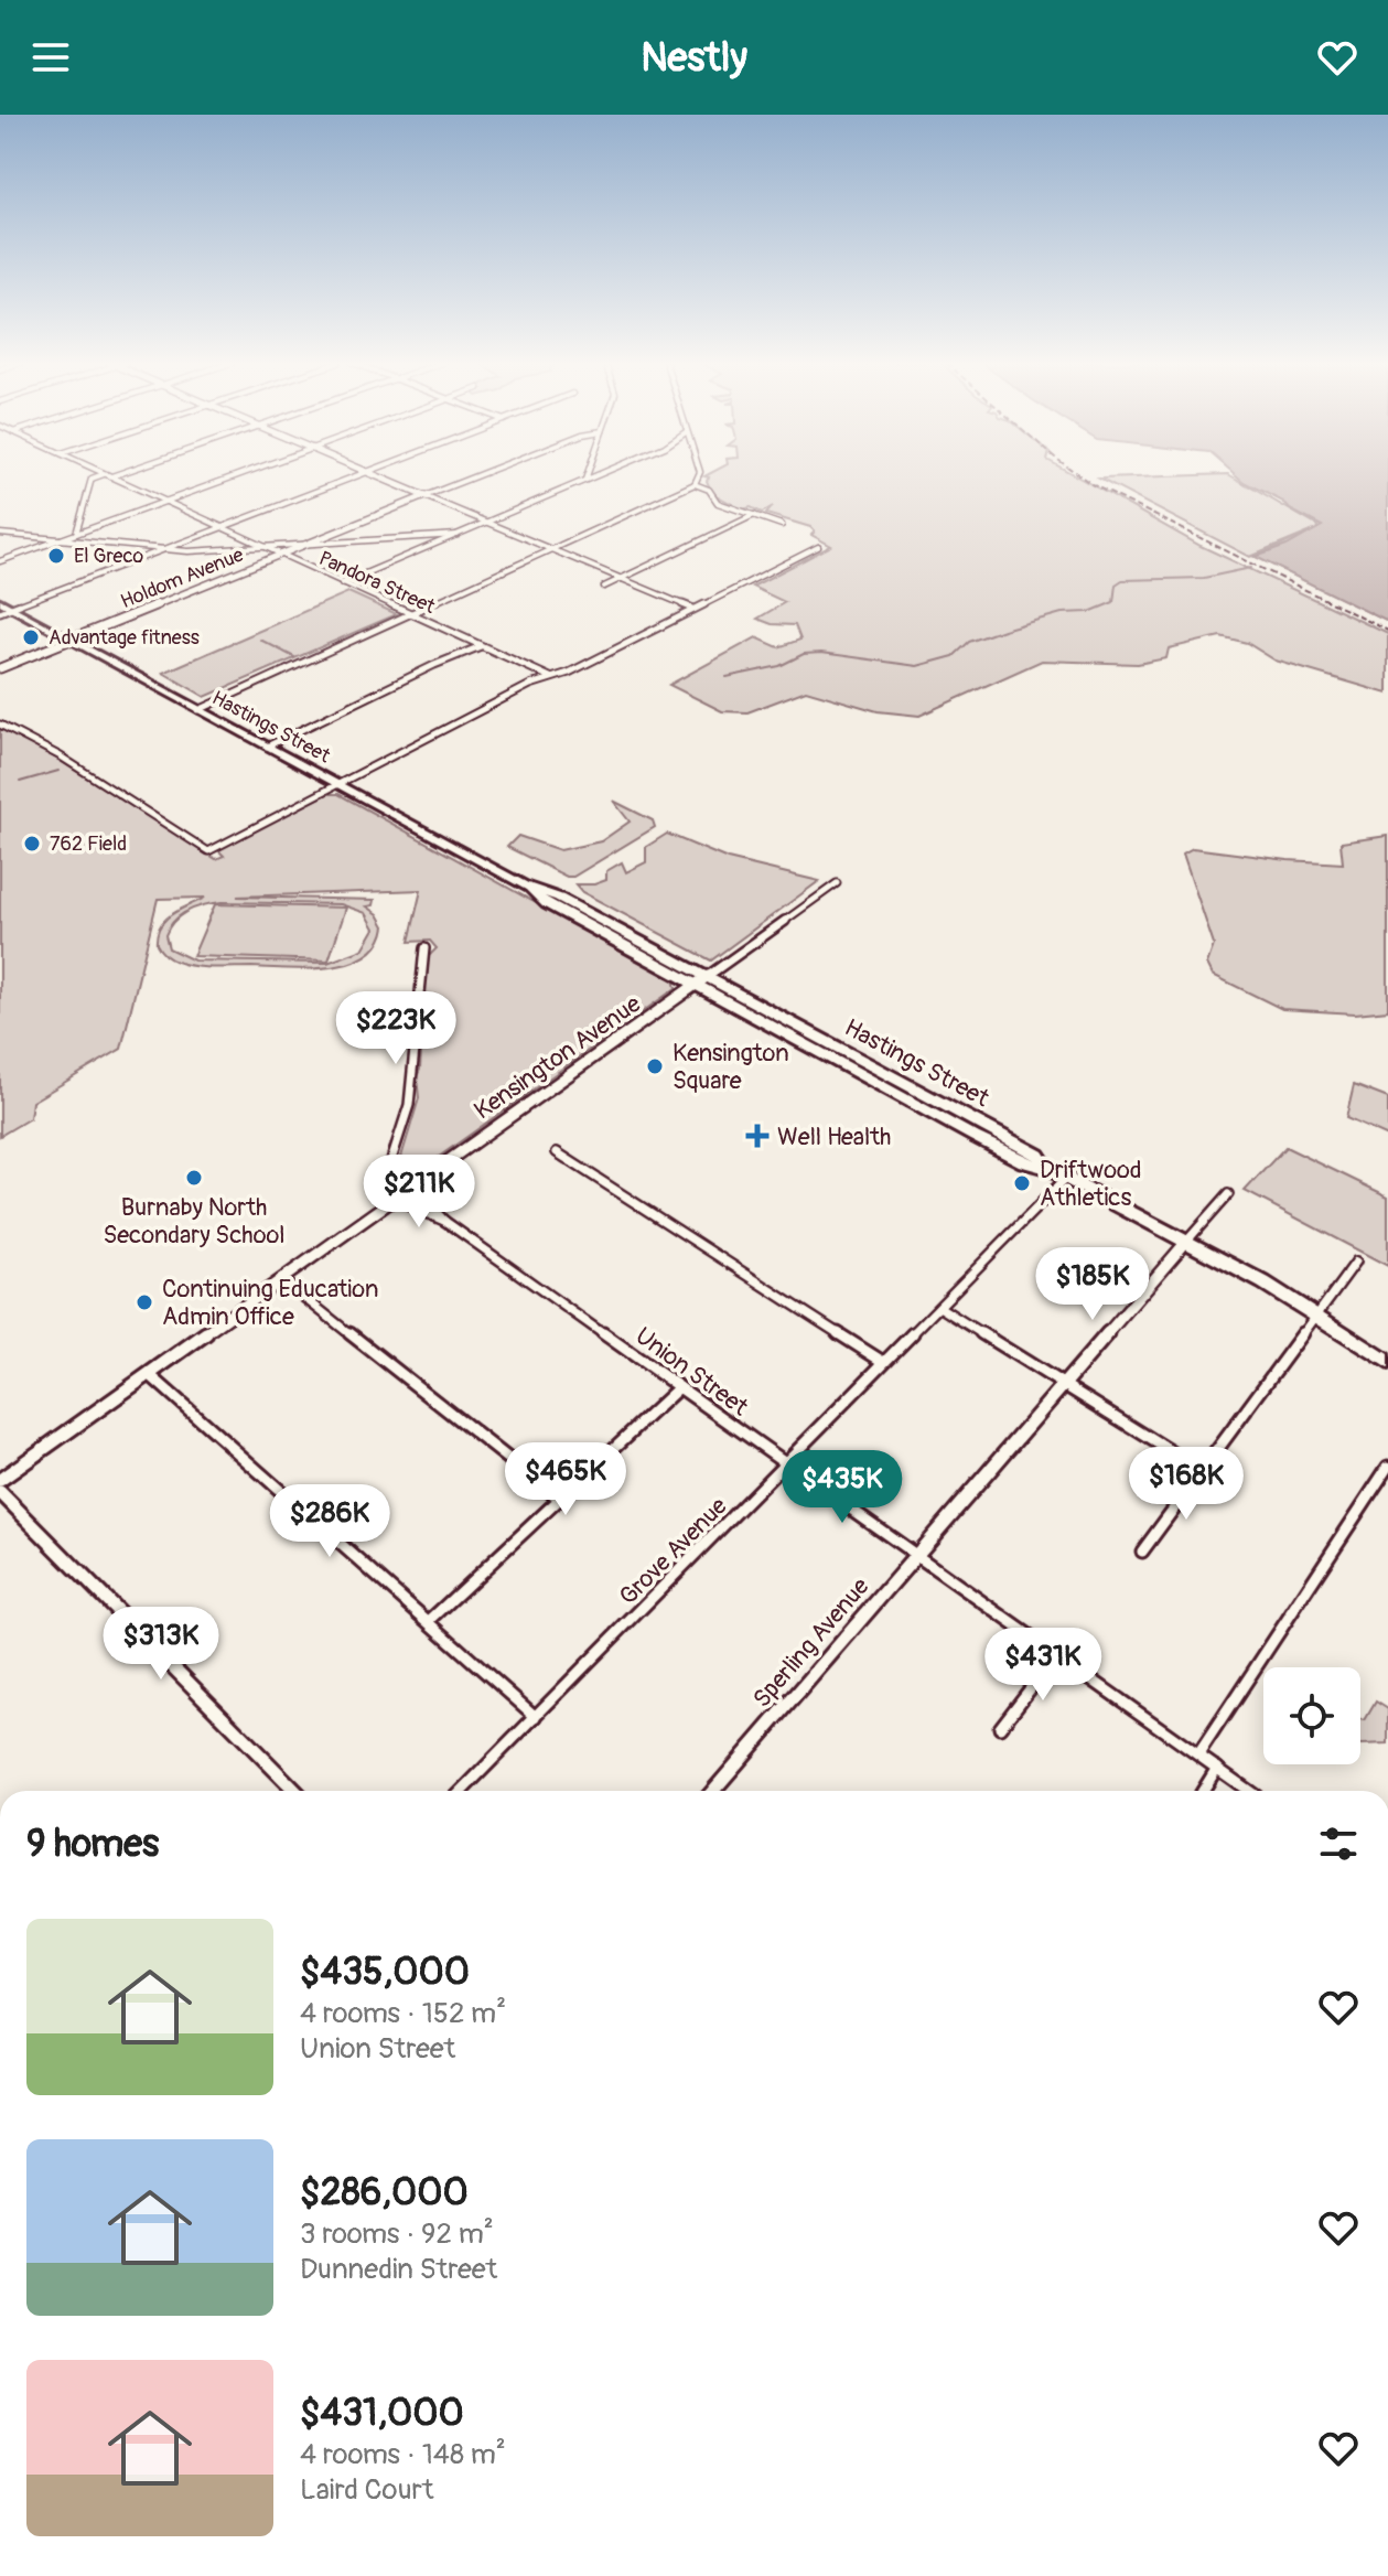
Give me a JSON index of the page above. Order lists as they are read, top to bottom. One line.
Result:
{"streets":{"main road":["Hastings Street"],"street":["Holdom Avenue","Pandora Street","Kensington Avenue","Union Street","Grove Avenue","Sperling Avenue"]},"crossings":[["Holdom Avenue","Pandora Street"],["Holdom Avenue","Hastings Street"],["Hastings Street","Kensington Avenue"],["Hastings Street","Grove Avenue"],["Hastings Street","Sperling Avenue"],["Kensington Avenue","Union Street"],["Union Street","Grove Avenue"],["Union Street","Sperling Avenue"]],"places":{"other":["El Greco","Advantage fitness","762 Field","Kensington Square","Burnaby North Secondary School","Driftwood Athletics","Continuing Education Admin Office"],"health":["Well Health"]},"page":{"header":"Nestly","price":["$223K","$211K","$185K","$465K","$168K","$435K","$286K","$313K","$431K"],"heading":"9 homes","list":[{"name":"$435,000","note":"4 rooms · 152 m² · Union Street"},{"name":"$286,000","note":"3 rooms · 92 m² · Dunnedin Street"},{"name":"$431,000","note":"4 rooms · 148 m² · Laird Court"}]}}
